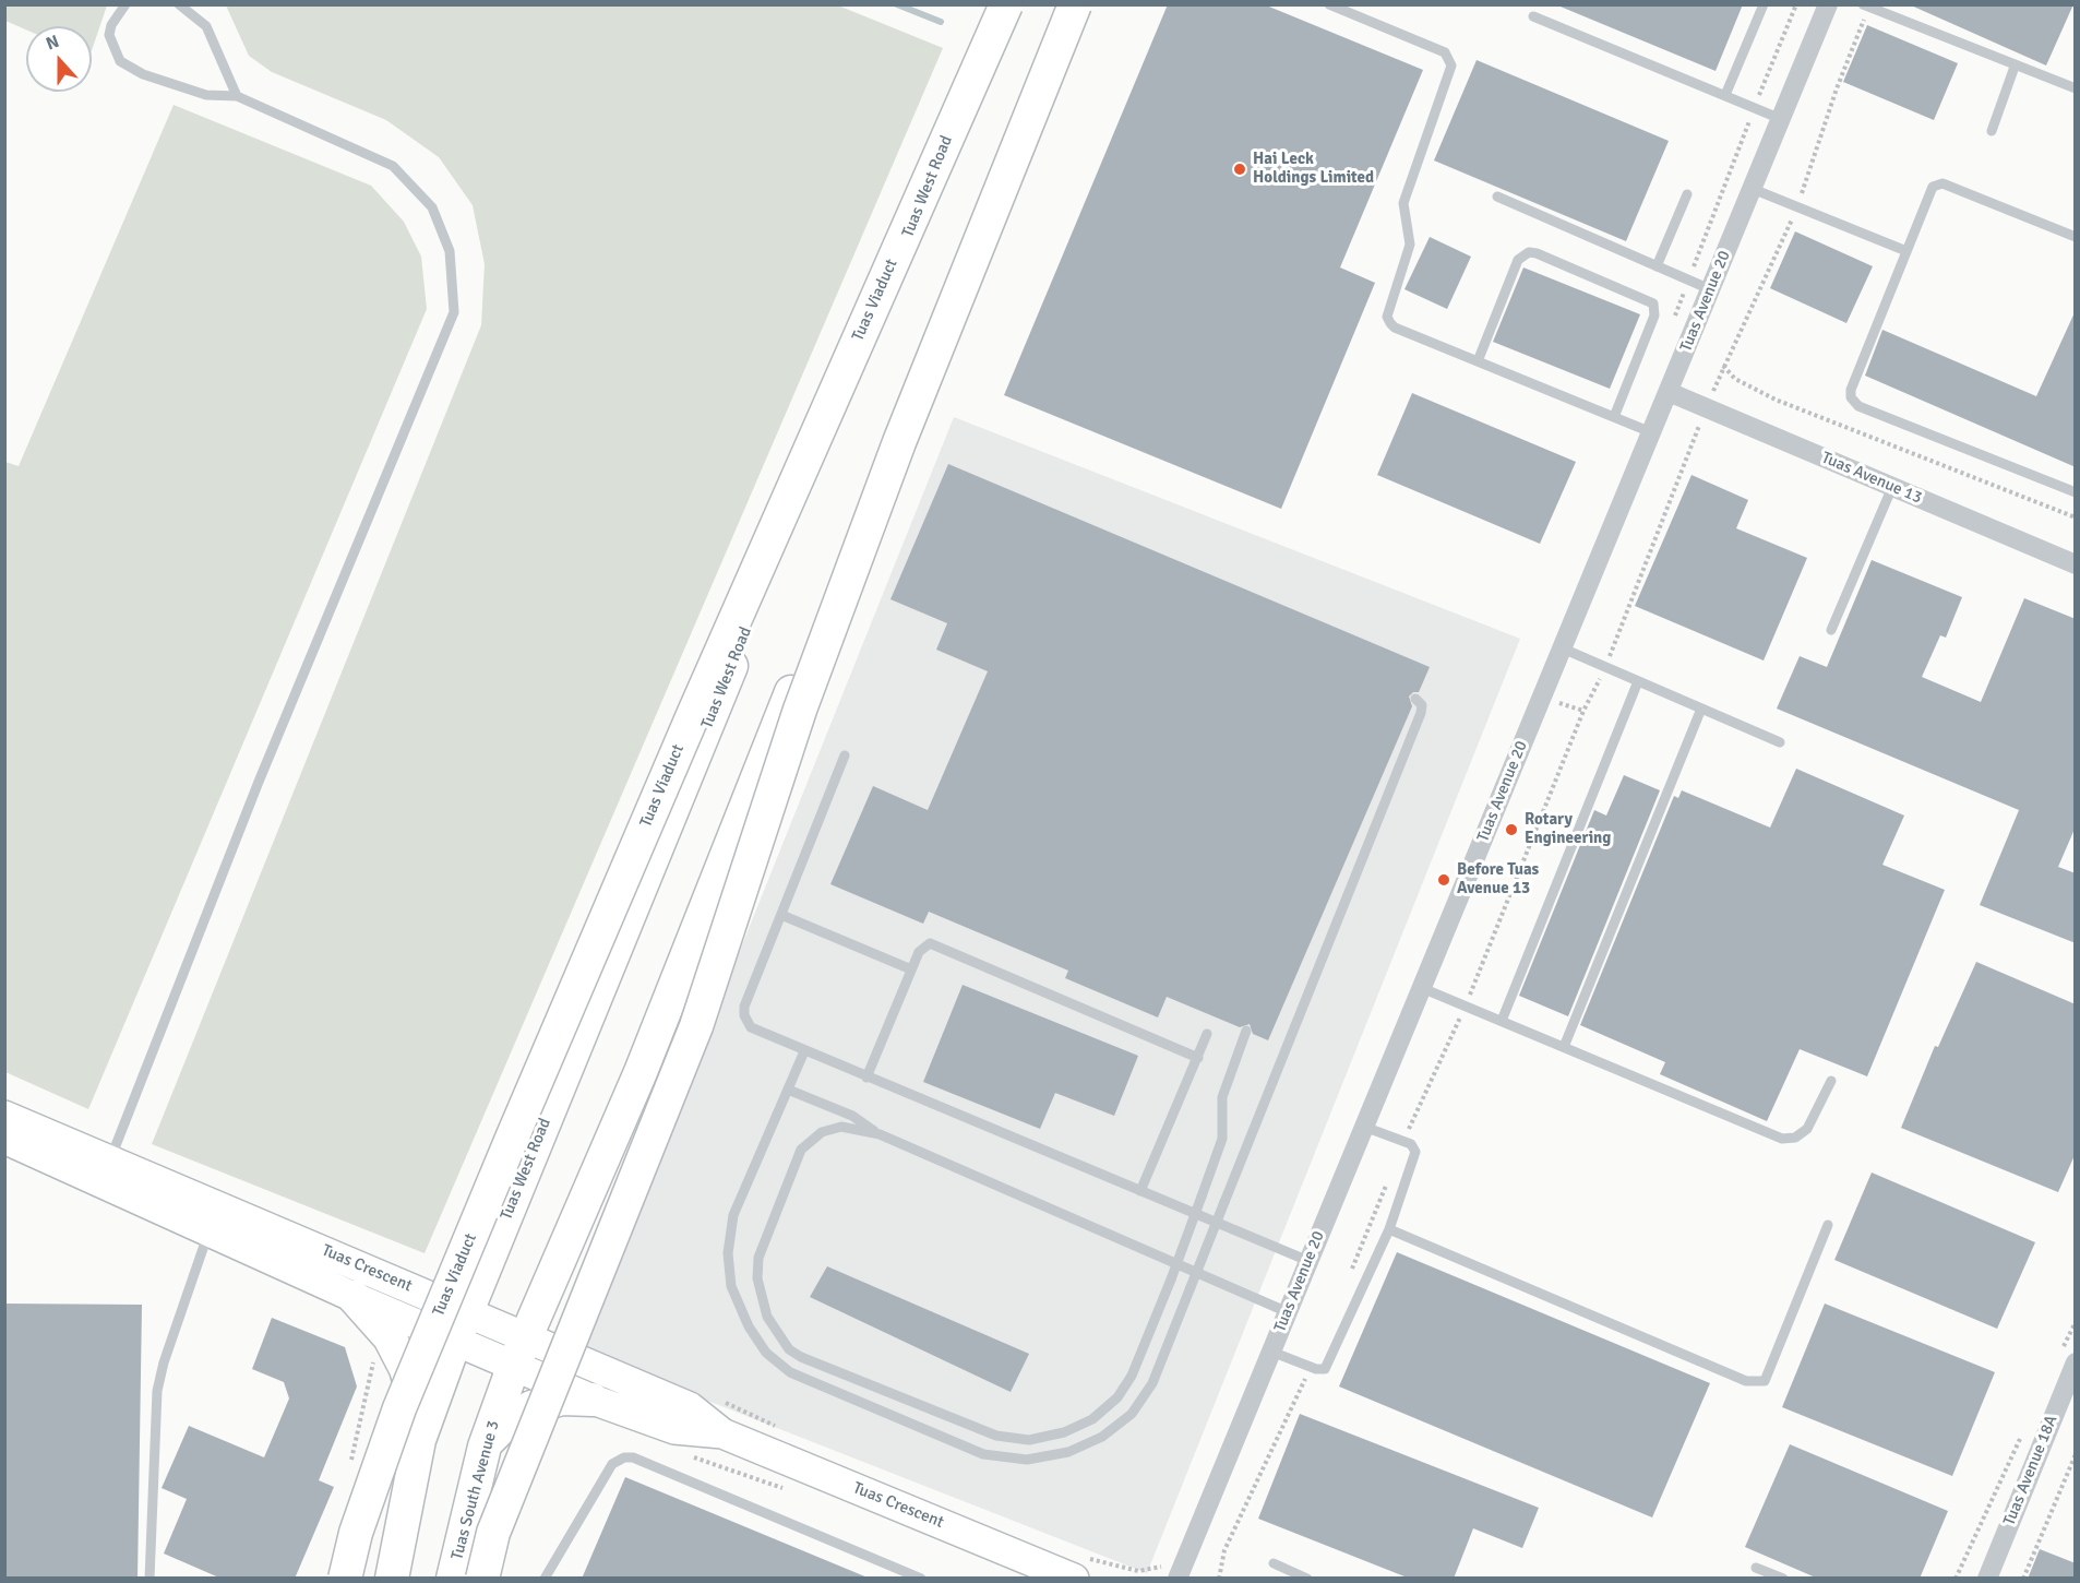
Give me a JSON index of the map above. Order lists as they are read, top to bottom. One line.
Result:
{"streets":{"main road":["Tuas West Road","Tuas Viaduct","Tuas South Avenue 3"],"street":["Tuas Avenue 20","Tuas Avenue 13","Tuas Crescent","Tuas Avenue 18A"]},"crossings":[["Tuas West Road","Tuas Viaduct"],["Tuas West Road","Tuas Crescent"],["Tuas Avenue 20","Tuas Avenue 13"],["Tuas Crescent","Tuas South Avenue 3"]],"places":["Hai Leck Holdings Limited","Rotary Engineering","Before Tuas Avenue 13"],"north":"top"}
